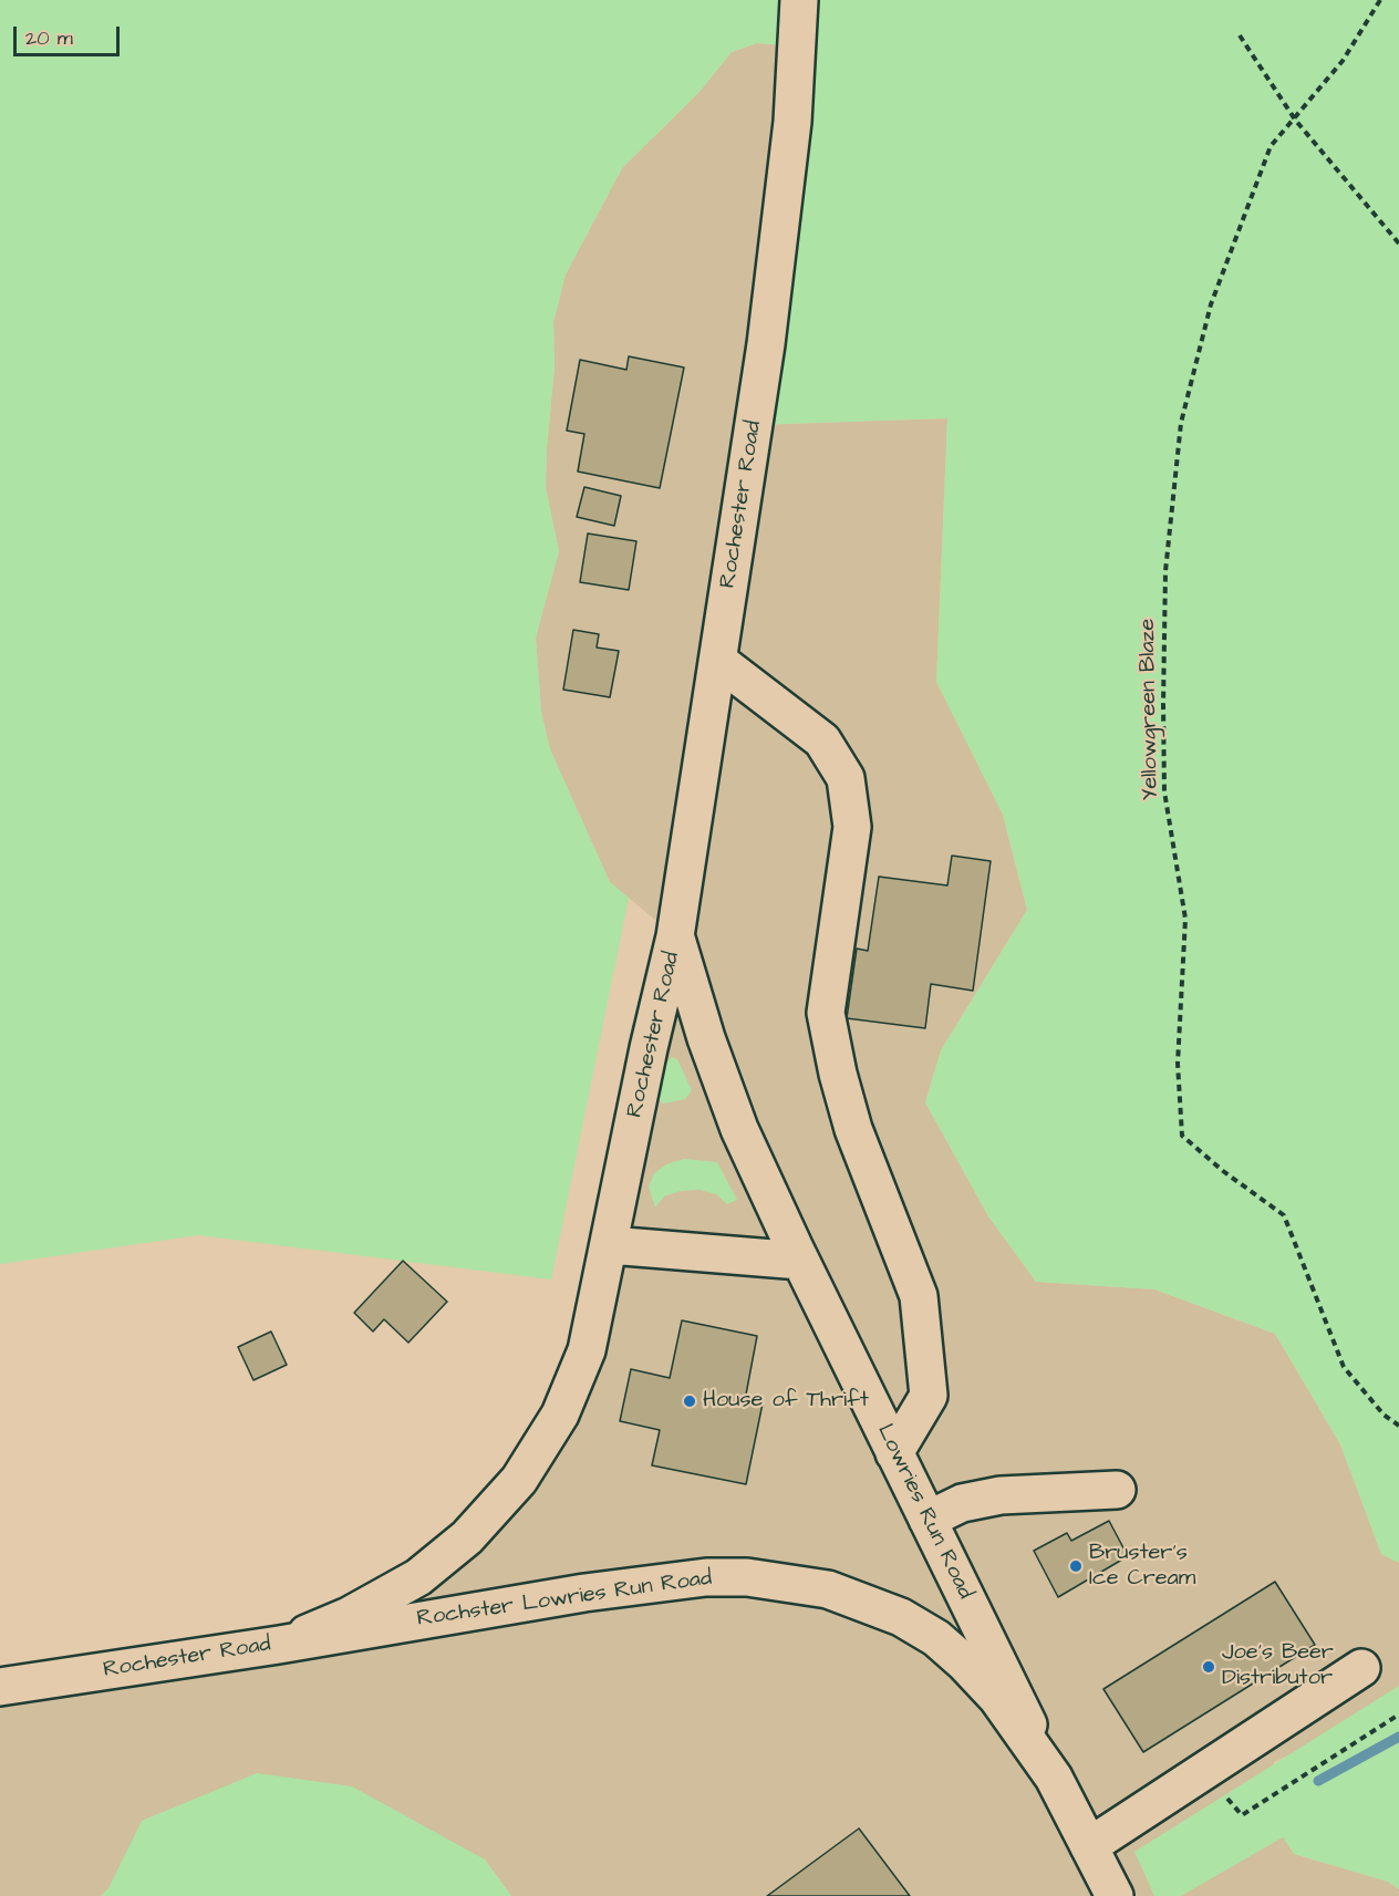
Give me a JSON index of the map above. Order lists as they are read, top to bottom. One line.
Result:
{"streets":{"street":["Rochester Road","Lowries Run Road","Rochster Lowries Run Road"],"path":["Yellowgreen Blaze"]},"crossings":[["Rochester Road","Lowries Run Road"],["Rochester Road","Rochster Lowries Run Road"],["Lowries Run Road","Rochster Lowries Run Road"]],"places":["House of Thrift","Bruster's Ice Cream","Joe's Beer Distributor"],"scale_bar":"20 m"}
